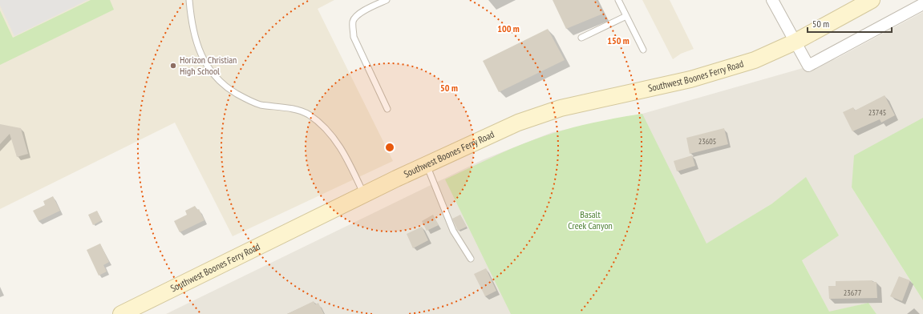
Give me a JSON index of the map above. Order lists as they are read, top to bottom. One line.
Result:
{"streets":{"main road":["Southwest Boones Ferry Road"]},"parks":["Basalt Creek Canyon"],"places":["Horizon Christian High School"],"house_numbers":["23745","23605","23677"],"scale_bar":"50 m","rings":["100 m","150 m","50 m"]}
